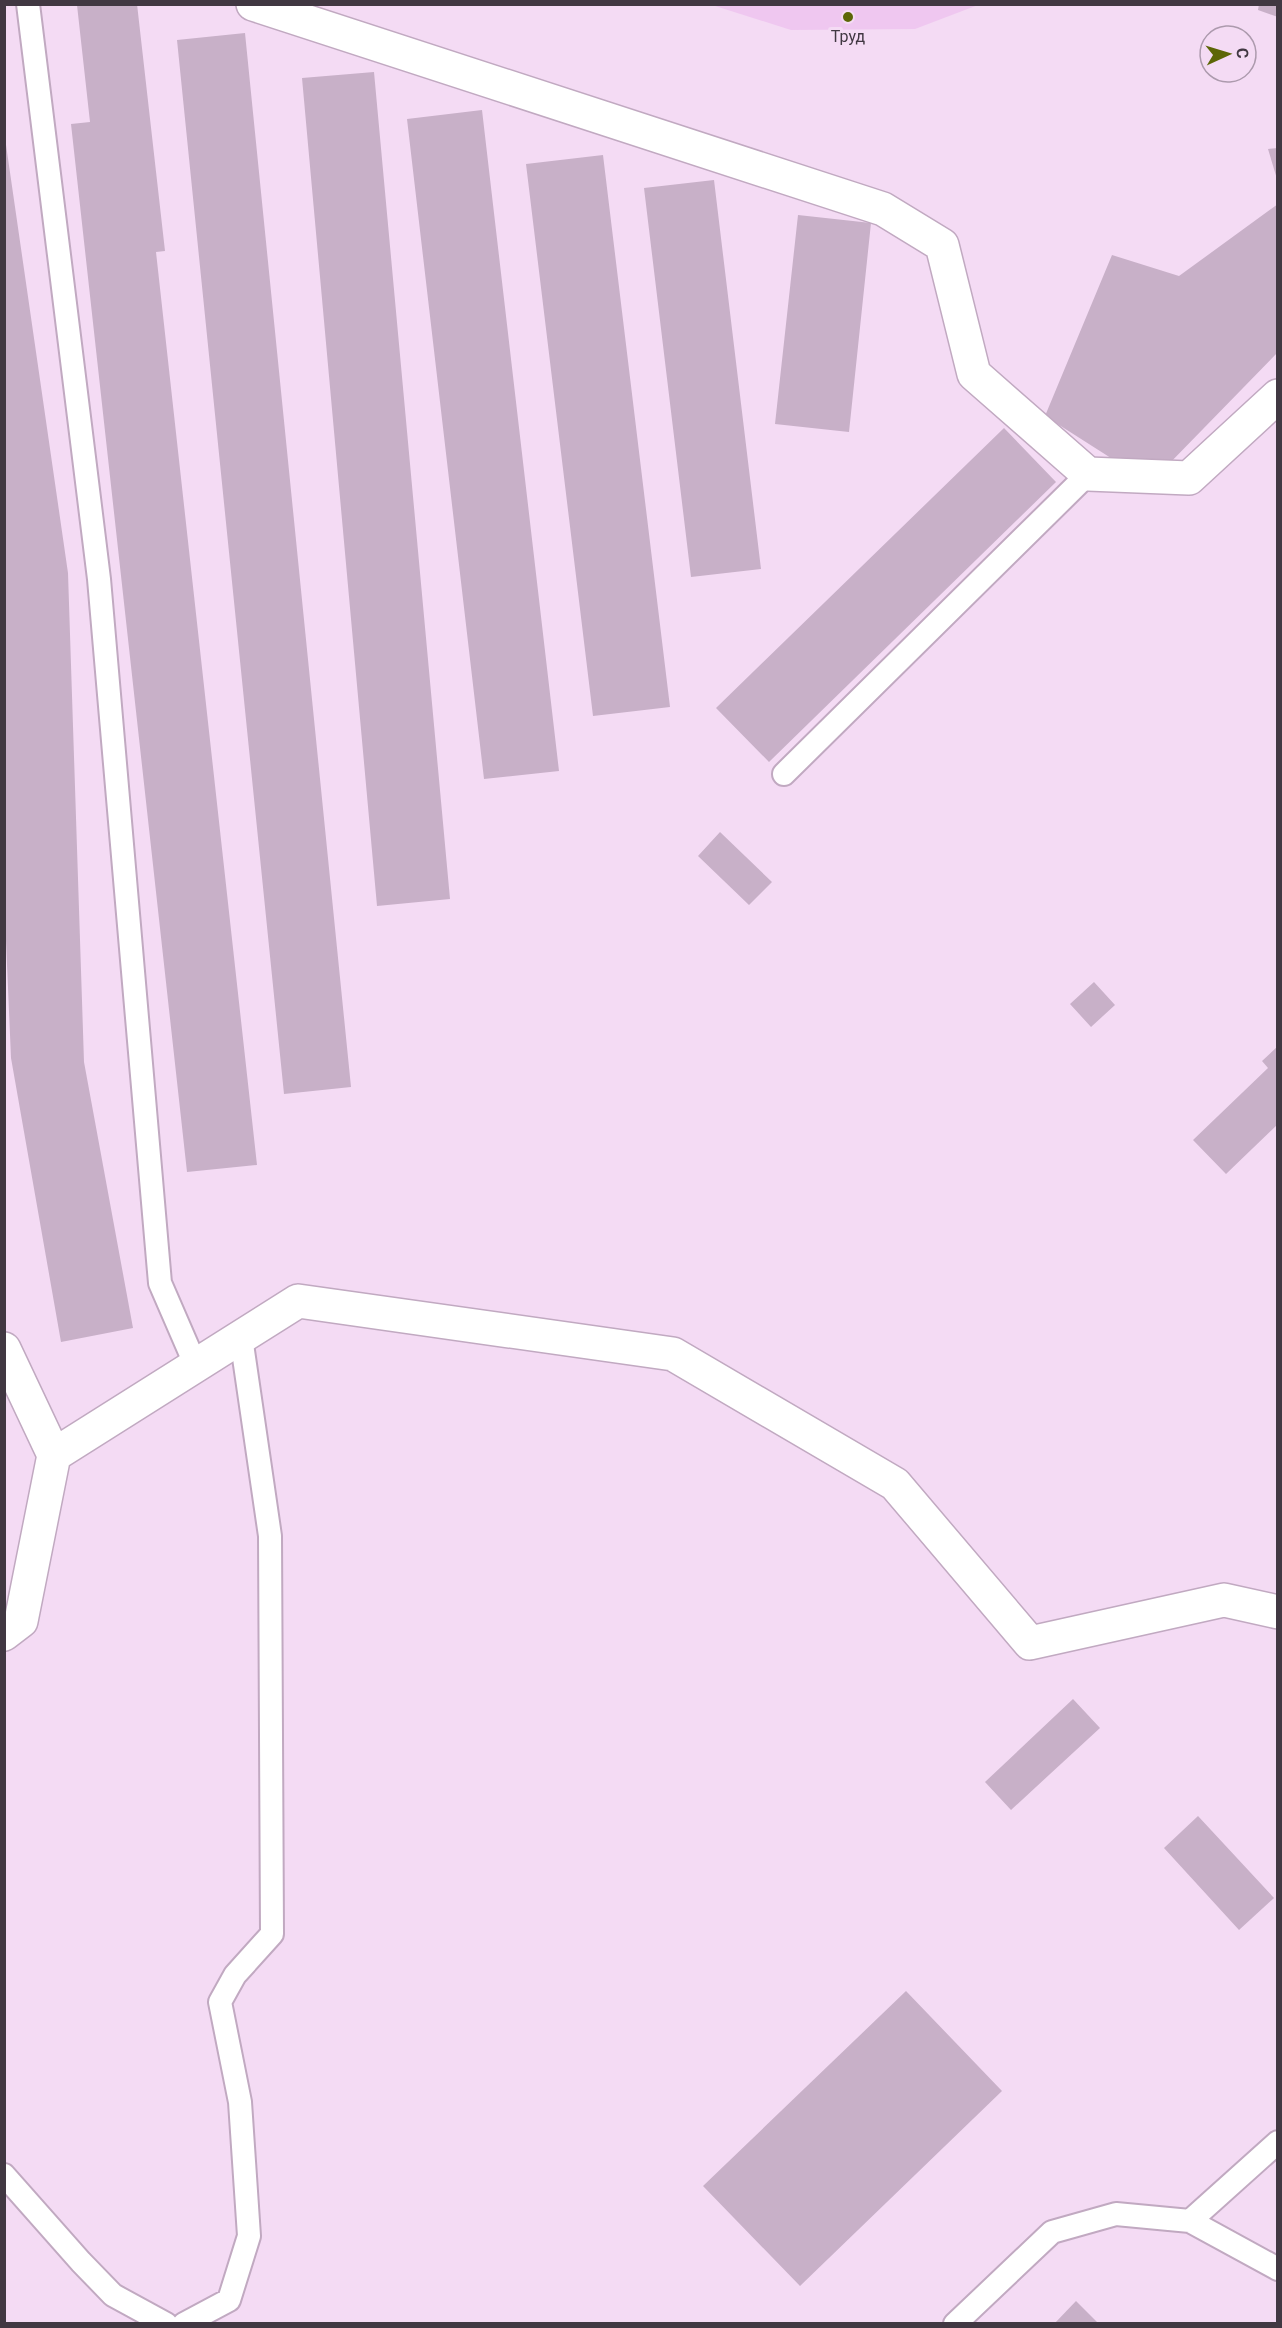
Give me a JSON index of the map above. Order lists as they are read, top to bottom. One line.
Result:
{"places":["Труд"],"north":"right"}
